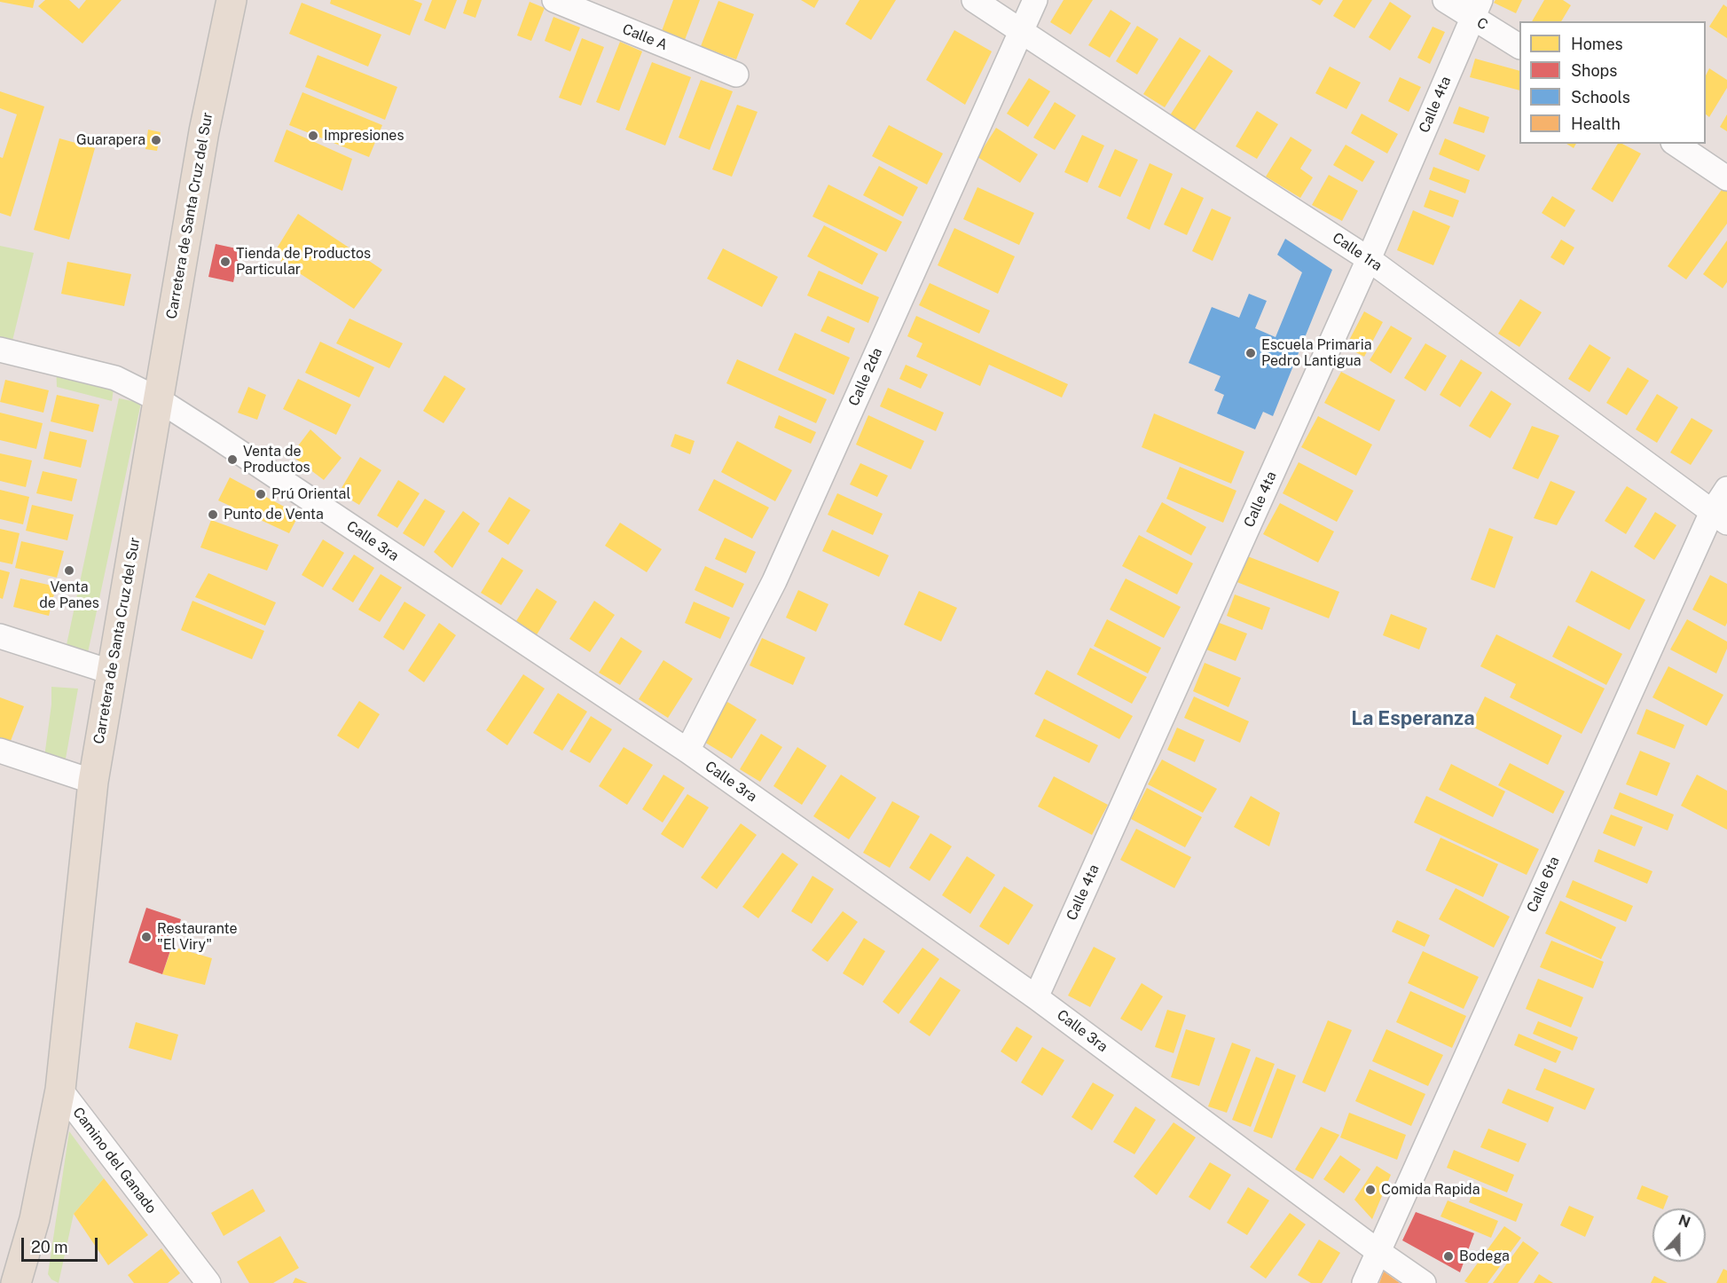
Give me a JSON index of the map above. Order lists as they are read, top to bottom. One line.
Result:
{"streets":{"main road":["Carretera de Santa Cruz del Sur"],"street":["C","Calle A","Calle 4ta","Calle 1ra","Calle 2da","Calle 3ra","Calle 6ta","Camino del Ganado"]},"crossings":[["C","Calle 4ta"],["Calle 4ta","Calle 1ra"],["Calle 4ta","Calle 3ra"],["Carretera de Santa Cruz del Sur","Calle 3ra"],["Carretera de Santa Cruz del Sur","Camino del Ganado"],["Calle 1ra","Calle 2da"],["Calle 1ra","Calle 6ta"],["Calle 2da","Calle 3ra"],["Calle 3ra","Calle 6ta"]],"districts":["La Esperanza"],"places":["Impresiones","Guarapera","Tienda de Productos Particular","Escuela Primaria Pedro Lantigua","Venta de Productos","Prú Oriental","Punto de Venta","Venta de Panes","Restaurante \"El Viry\"","Comida Rapida","Bodega"],"legend":["Homes","Shops","Schools","Health"],"scale_bar":"20 m","north":"top"}
